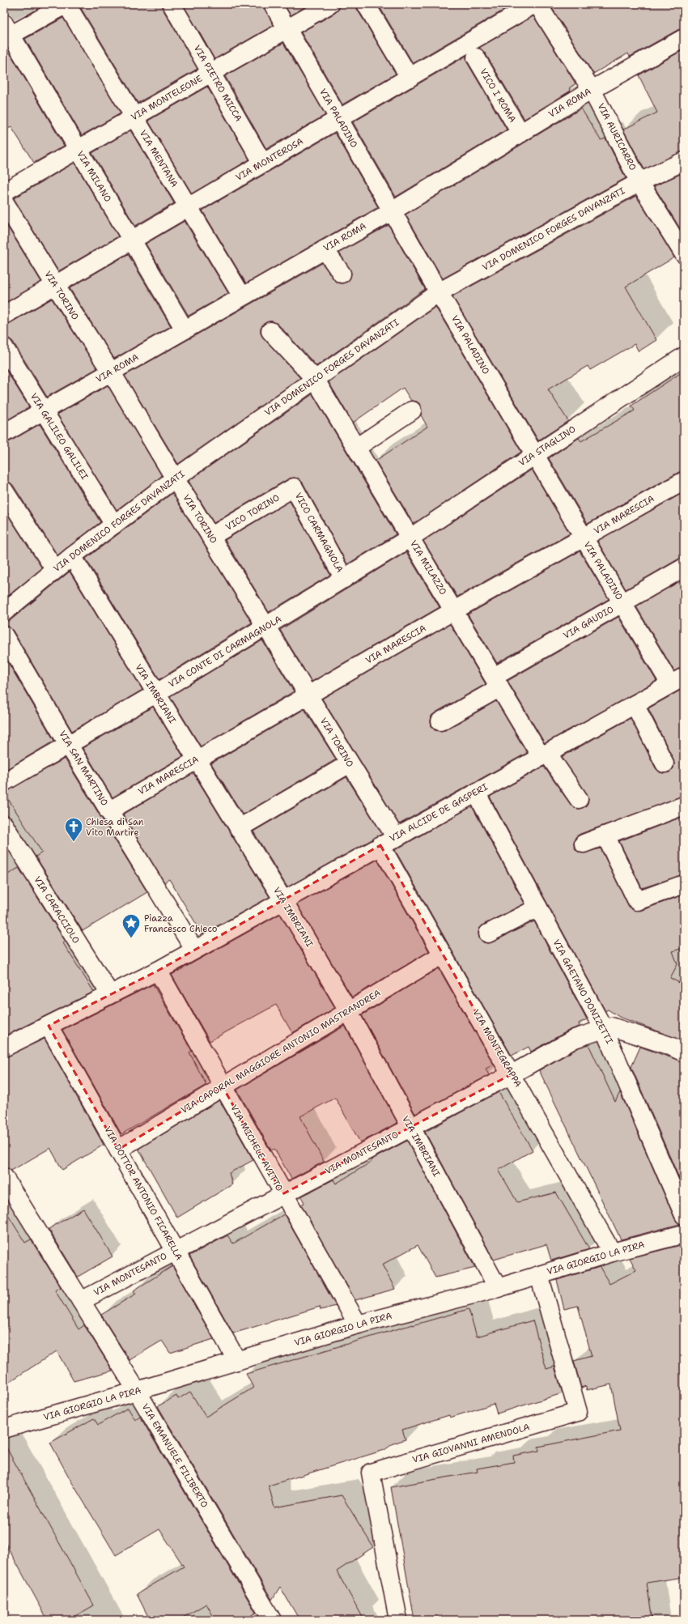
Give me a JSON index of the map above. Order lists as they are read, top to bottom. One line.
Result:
{"streets":{"street":["VIA PIETRO MICCA","VICO I ROMA","VIA MONTELEONE","VIA ROMA","VIA PALADINO","VIA AURICARRO","VIA MENTANA","VIA MONTEROSA","VIA MILANO","VIA DOMENICO FORGES DAVANZATI","VIA TORINO","VIA GALILEO GALILEI","VIA STAGLINO","VICO TORINO","VIA MARESCIA","VICO CARMAGNOLA","VIA MILAZZO","VIA GAUDIO","VIA CONTE DI CARMAGNOLA","VIA IMBRIANI","VIA SAN MARTINO","VIA ALCIDE DE GASPERI","VIA CARACCIOLO","VIA GAETANO DONIZETTI","VIA MONTEGRAPPA","VIA CAPORAL MAGGIORE ANTONIO MASTRANDREA","VIA MICHELE AVITTO","VIA MONTESANTO","VIA DOTTOR ANTONIO FICARELLA","VIA GIORGIO LA PIRA","VIA GIOVANNI AMENDOLA","VIA EMANUELE FILIBERTO"]},"crossings":[["VIA PIETRO MICCA","VIA MONTELEONE"],["VIA PIETRO MICCA","VIA MONTEROSA"],["VICO I ROMA","VIA ROMA"],["VIA MONTELEONE","VIA PALADINO"],["VIA MONTELEONE","VIA MENTANA"],["VIA MONTELEONE","VIA MILANO"],["VIA ROMA","VIA PALADINO"],["VIA ROMA","VIA AURICARRO"],["VIA ROMA","VIA MENTANA"],["VIA ROMA","VIA MILANO"],["VIA ROMA","VIA TORINO"],["VIA ROMA","VIA GALILEO GALILEI"],["VIA PALADINO","VIA MONTEROSA"],["VIA PALADINO","VIA DOMENICO FORGES DAVANZATI"],["VIA PALADINO","VIA STAGLINO"],["VIA PALADINO","VIA MARESCIA"],["VIA PALADINO","VIA GAUDIO"],["VIA PALADINO","VIA ALCIDE DE GASPERI"],["VIA AURICARRO","VIA DOMENICO FORGES DAVANZATI"],["VIA MENTANA","VIA MONTEROSA"],["VIA MONTEROSA","VIA MILANO"],["VIA MONTEROSA","VIA TORINO"],["VIA DOMENICO FORGES DAVANZATI","VIA TORINO"],["VIA DOMENICO FORGES DAVANZATI","VIA GALILEO GALILEI"],["VIA DOMENICO FORGES DAVANZATI","VIA MILAZZO"],["VIA DOMENICO FORGES DAVANZATI","VIA IMBRIANI"],["VIA TORINO","VICO TORINO"],["VIA TORINO","VIA MARESCIA"],["VIA TORINO","VIA CONTE DI CARMAGNOLA"],["VIA TORINO","VIA ALCIDE DE GASPERI"],["VIA STAGLINO","VIA MILAZZO"],["VIA STAGLINO","VIA CONTE DI CARMAGNOLA"],["VICO TORINO","VICO CARMAGNOLA"],["VIA MARESCIA","VIA MILAZZO"],["VIA MARESCIA","VIA IMBRIANI"],["VIA MARESCIA","VIA SAN MARTINO"],["VICO CARMAGNOLA","VIA CONTE DI CARMAGNOLA"],["VIA MILAZZO","VIA GAUDIO"],["VIA MILAZZO","VIA CONTE DI CARMAGNOLA"],["VIA MILAZZO","VIA ALCIDE DE GASPERI"],["VIA CONTE DI CARMAGNOLA","VIA IMBRIANI"],["VIA CONTE DI CARMAGNOLA","VIA SAN MARTINO"],["VIA IMBRIANI","VIA ALCIDE DE GASPERI"],["VIA IMBRIANI","VIA CAPORAL MAGGIORE ANTONIO MASTRANDREA"],["VIA IMBRIANI","VIA MONTESANTO"],["VIA IMBRIANI","VIA GIORGIO LA PIRA"],["VIA SAN MARTINO","VIA ALCIDE DE GASPERI"],["VIA ALCIDE DE GASPERI","VIA GAETANO DONIZETTI"],["VIA ALCIDE DE GASPERI","VIA MONTEGRAPPA"],["VIA GAETANO DONIZETTI","VIA MONTESANTO"],["VIA MONTEGRAPPA","VIA CAPORAL MAGGIORE ANTONIO MASTRANDREA"],["VIA MONTEGRAPPA","VIA MONTESANTO"],["VIA MONTEGRAPPA","VIA GIORGIO LA PIRA"],["VIA CAPORAL MAGGIORE ANTONIO MASTRANDREA","VIA MICHELE AVITTO"],["VIA CAPORAL MAGGIORE ANTONIO MASTRANDREA","VIA DOTTOR ANTONIO FICARELLA"],["VIA MICHELE AVITTO","VIA MONTESANTO"],["VIA MICHELE AVITTO","VIA GIORGIO LA PIRA"],["VIA MONTESANTO","VIA DOTTOR ANTONIO FICARELLA"],["VIA MONTESANTO","VIA EMANUELE FILIBERTO"],["VIA DOTTOR ANTONIO FICARELLA","VIA GIORGIO LA PIRA"],["VIA GIORGIO LA PIRA","VIA GIOVANNI AMENDOLA"],["VIA GIORGIO LA PIRA","VIA EMANUELE FILIBERTO"]],"places":{"church":["Chiesa di San Vito Martire"],"place":["Piazza Francesco Chieco"]}}
